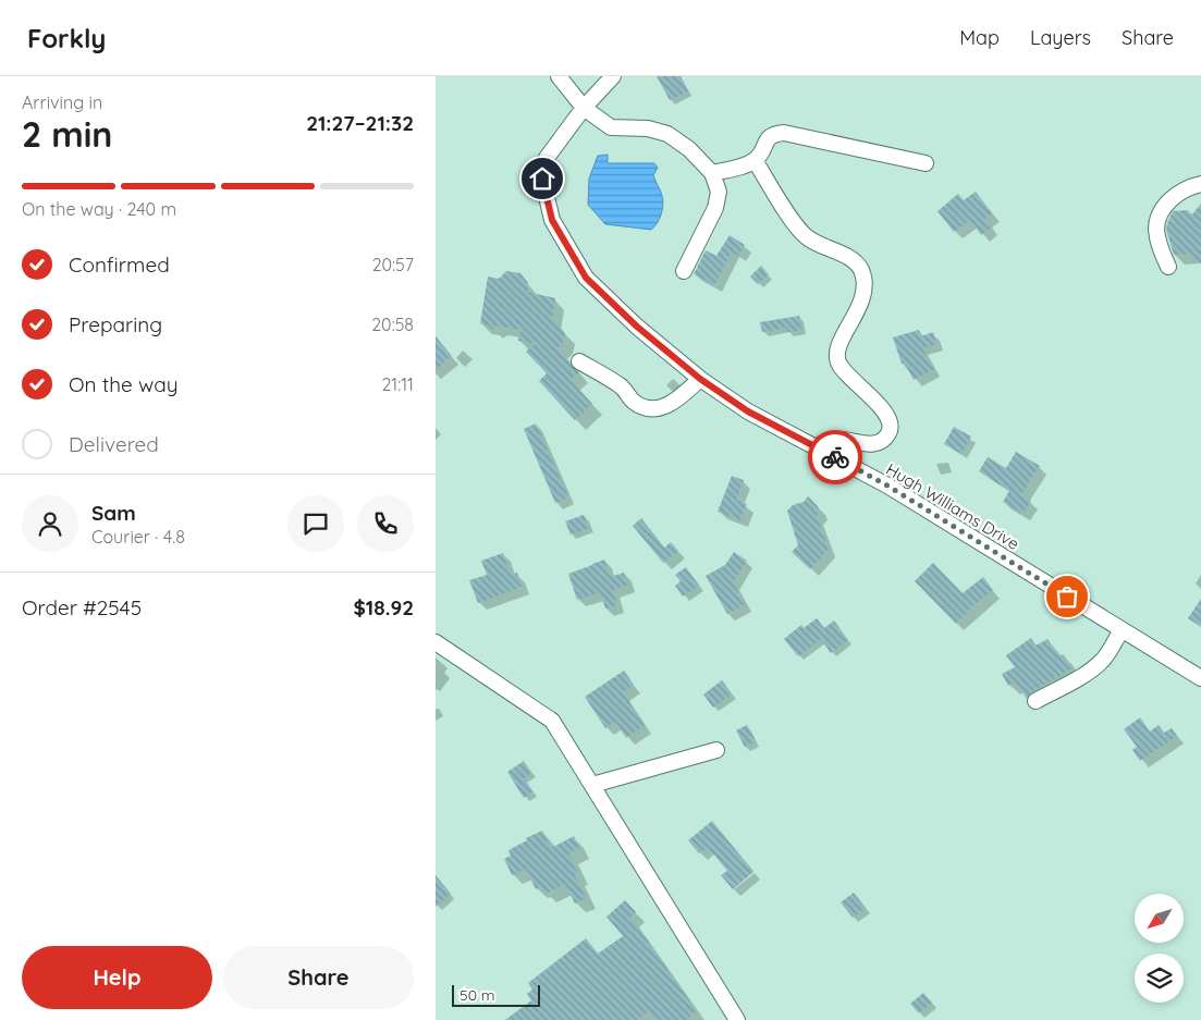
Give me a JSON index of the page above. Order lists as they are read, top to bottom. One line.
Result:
{"streets":{"street":["Hugh Williams Drive"]},"scale_bar":"50 m","north":"bottom left","page":{"header":"Forkly","nav":["Map","Layers","Share"],"heading":["2 min","Arriving in","21:27–21:32"],"panel":["Sam","Courier · 4.8","Order #2545","$18.92"],"bar":"On the way · 240 m","list":[["Confirmed","20:57"],["Preparing","20:58"],["On the way","21:11"],"Delivered"],"buttons":["Help","Share"],"scale":"50 m"}}
